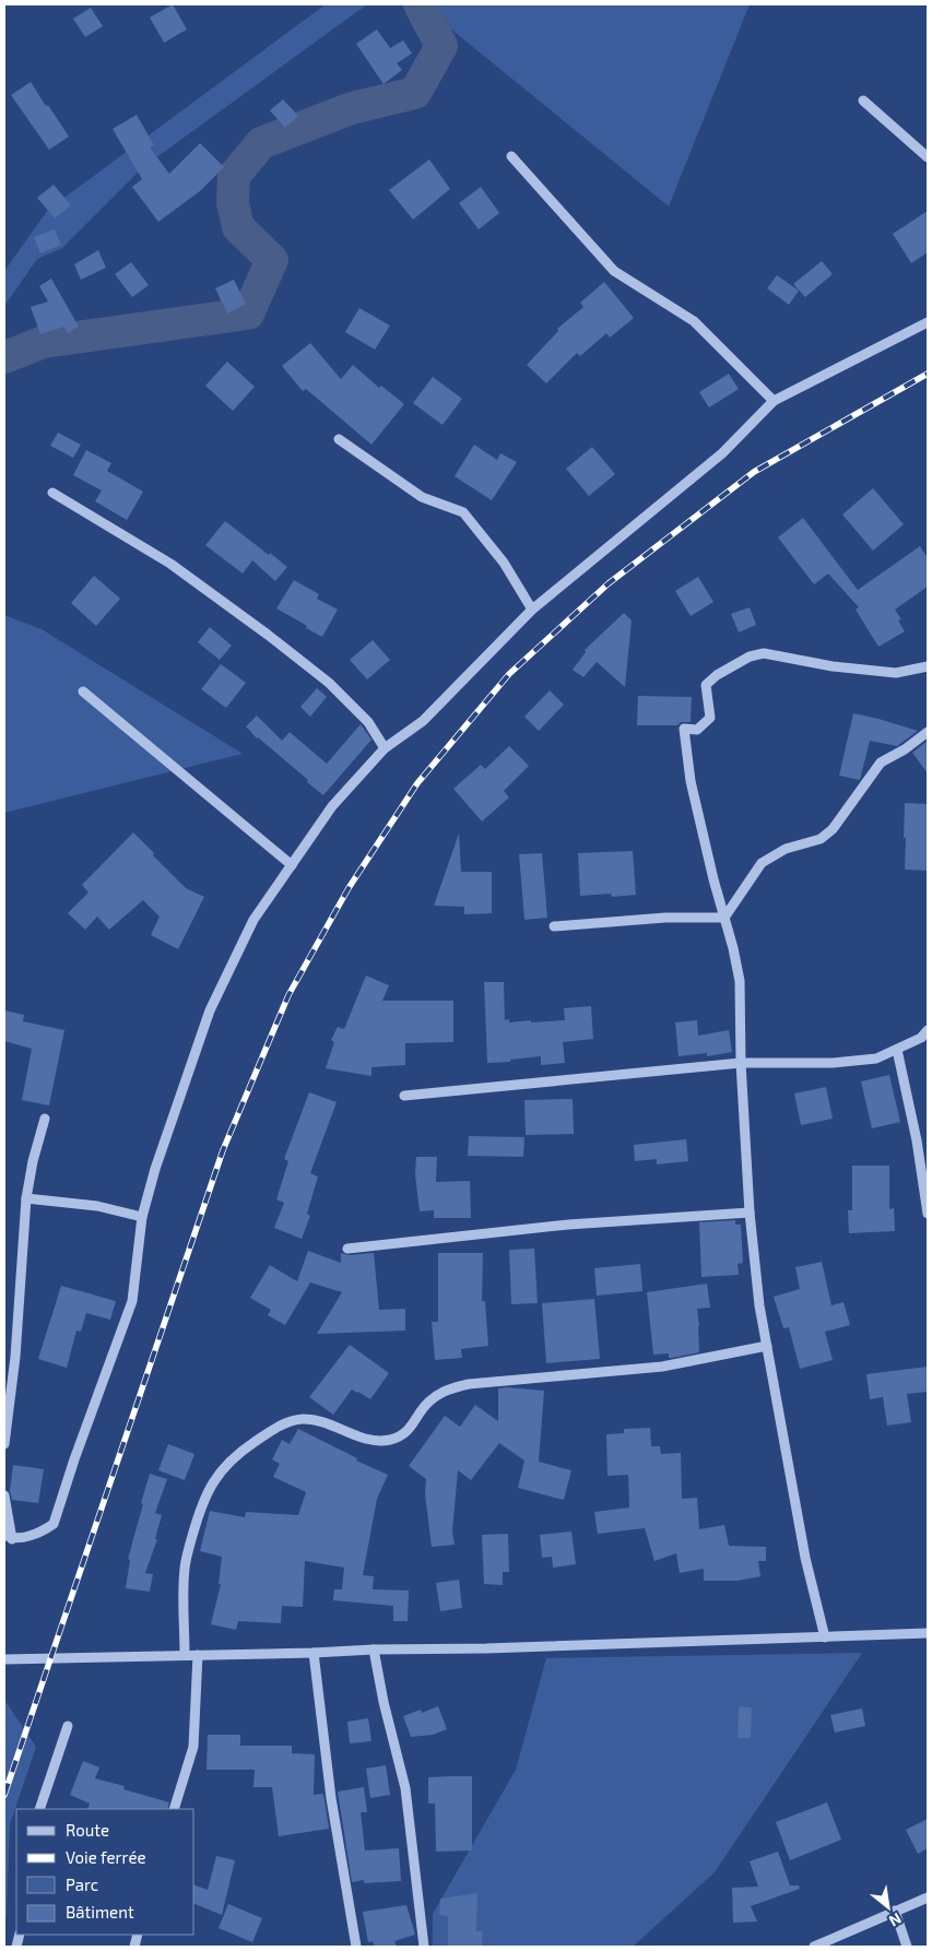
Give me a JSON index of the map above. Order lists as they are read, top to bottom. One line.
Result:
{"legend":["Route","Voie ferrée","Parc","Bâtiment"],"north":"bottom right"}
